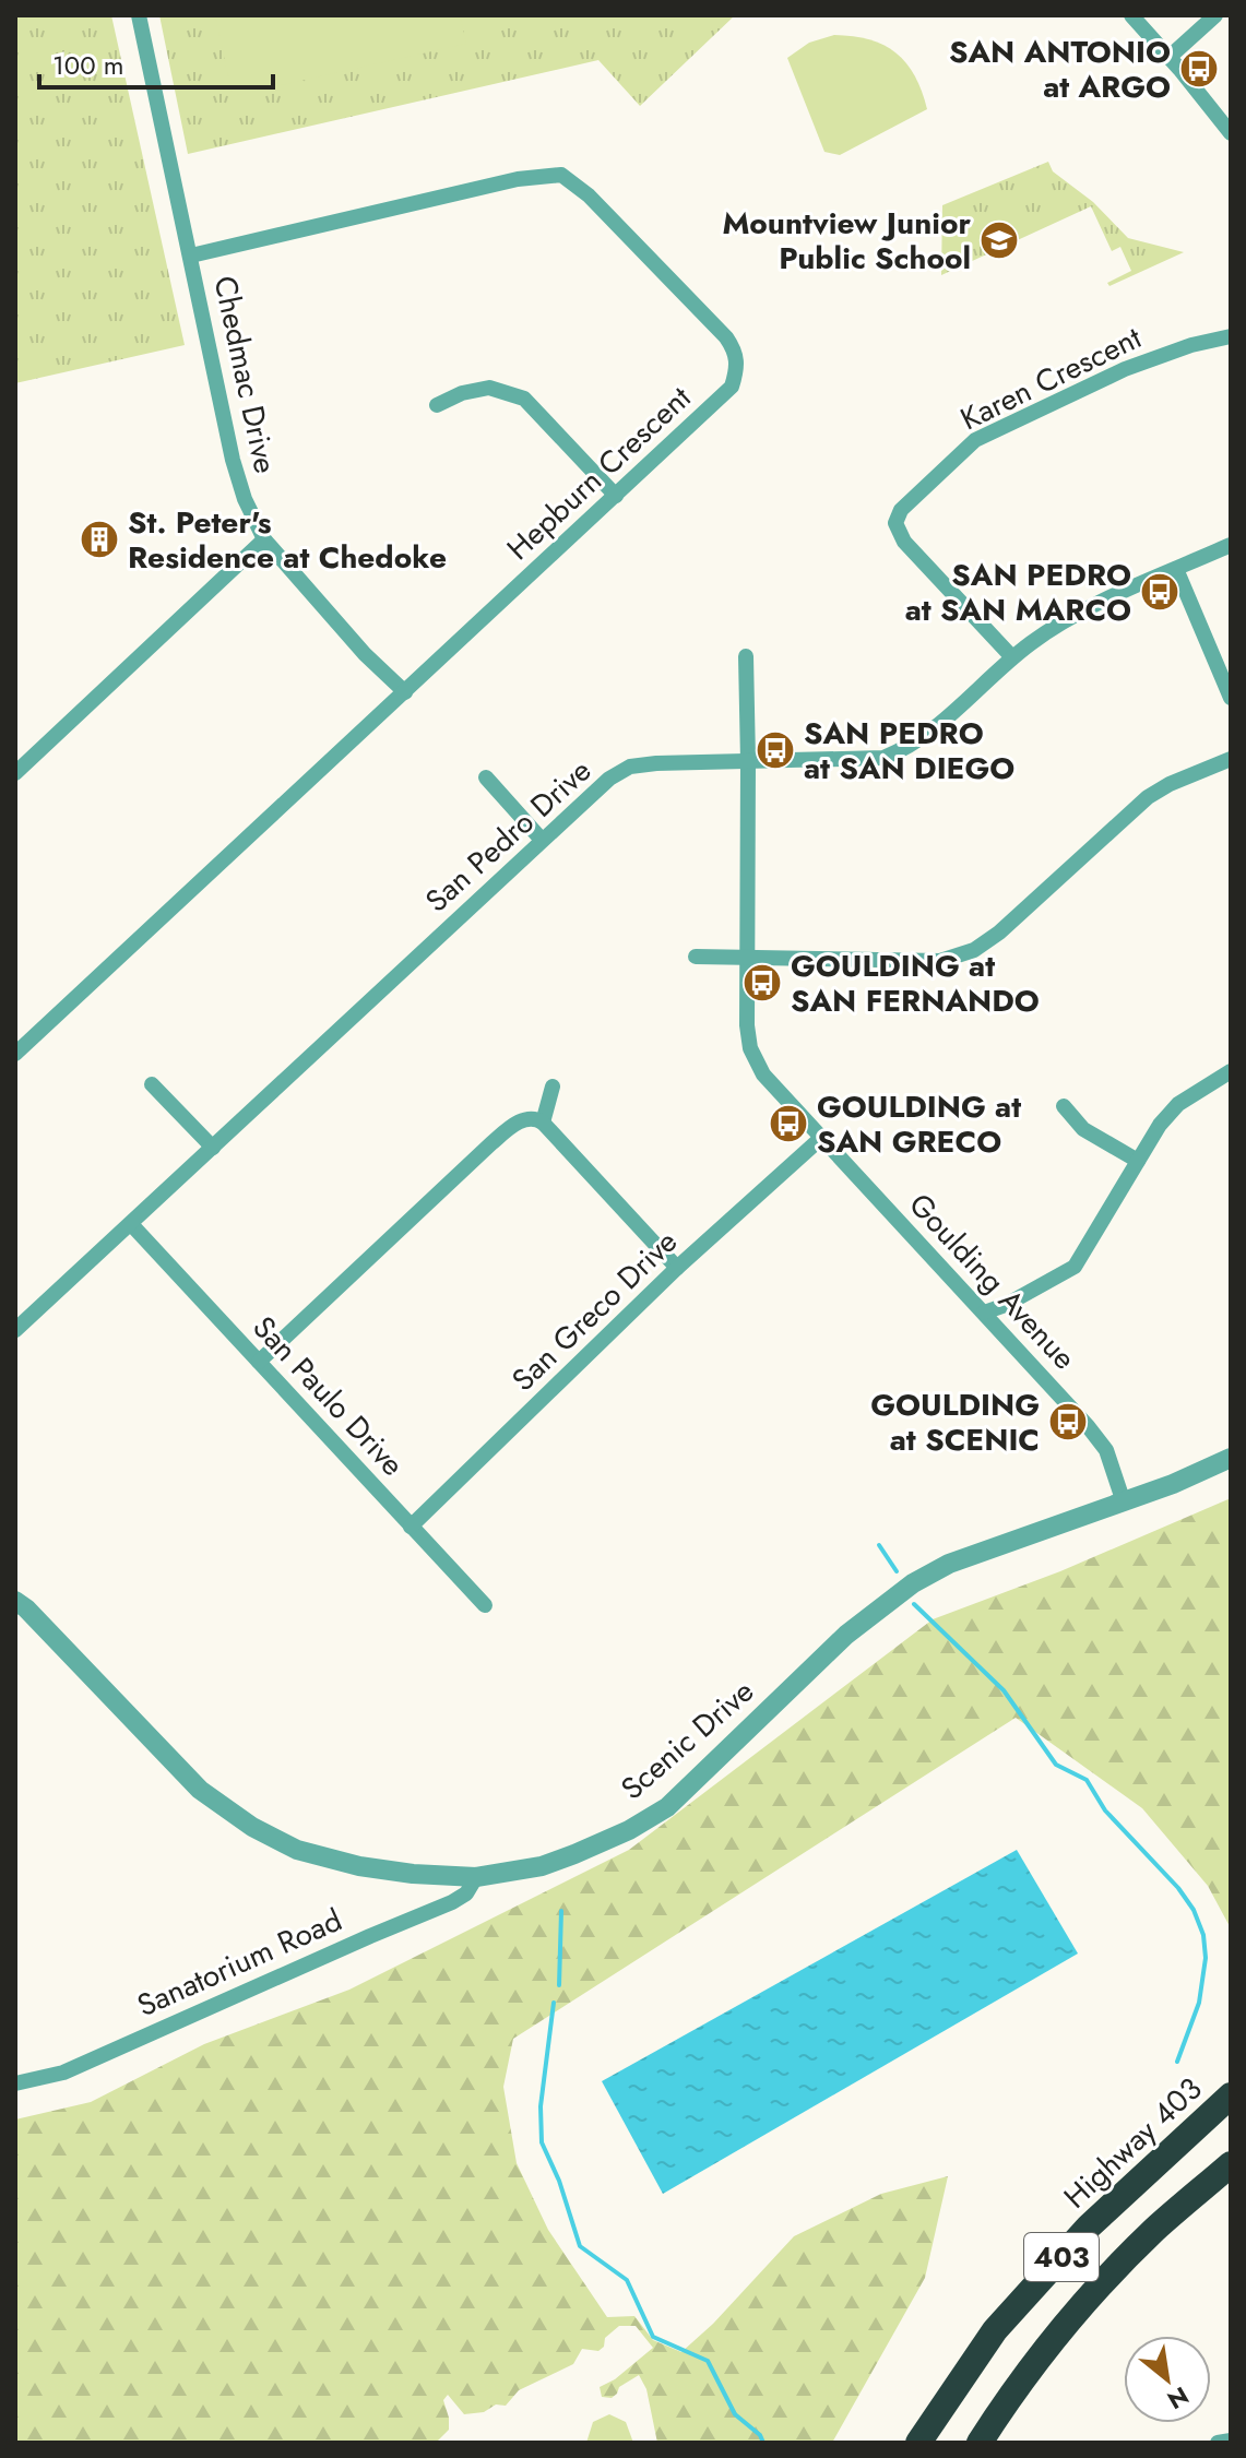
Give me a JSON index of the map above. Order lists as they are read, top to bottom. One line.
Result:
{"streets":{"highway":["Highway 403","403"],"street":["Chedmac Drive","Karen Crescent","Hepburn Crescent","San Pedro Drive","Goulding Avenue","San Greco Drive","San Paulo Drive","Scenic Drive","Sanatorium Road"]},"crossings":[["Chedmac Drive","Hepburn Crescent"],["Karen Crescent","San Pedro Drive"],["San Pedro Drive","Goulding Avenue"],["San Pedro Drive","San Paulo Drive"],["Goulding Avenue","San Greco Drive"],["Goulding Avenue","Scenic Drive"],["San Greco Drive","San Paulo Drive"],["Scenic Drive","Sanatorium Road"]],"places":{"bus stop":["SAN ANTONIO at ARGO","SAN PEDRO at SAN MARCO","SAN PEDRO at SAN DIEGO","GOULDING at SAN FERNANDO","GOULDING at SAN GRECO","GOULDING at SCENIC"],"school or university":["Mountview Junior Public School"],"building":["St. Peter's Residence at Chedoke"]},"scale_bar":"100 m","north":"bottom right"}
